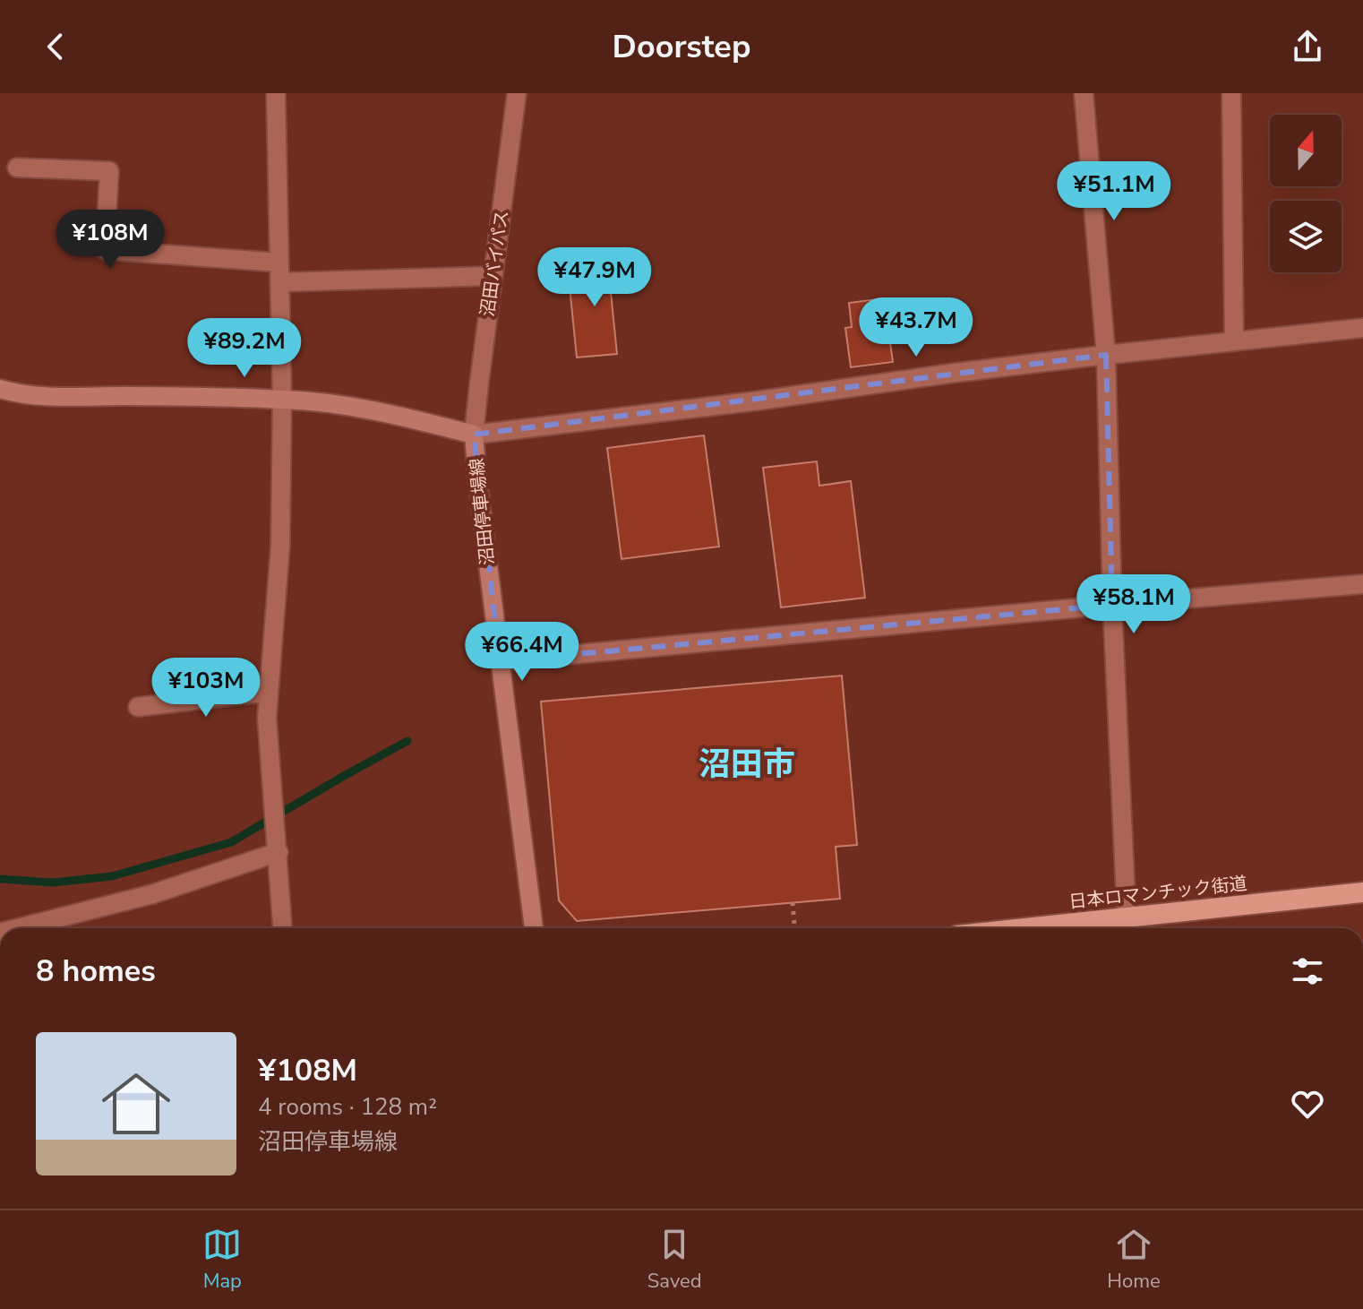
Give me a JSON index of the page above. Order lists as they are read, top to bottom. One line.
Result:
{"streets":{"highway":["日本ロマンチック街道"],"main road":["沼田停車場線"],"street":["沼田バイパス"]},"crossings":[["沼田バイパス","沼田停車場線"]],"districts":["沼田市"],"north":"top","page":{"header":"Doorstep","price":["¥51.1M","¥108M","¥47.9M","¥43.7M","¥89.2M","¥58.1M","¥66.4M","¥103M"],"heading":"8 homes","list":[{"name":"¥108M","note":"4 rooms · 128 m² · 沼田停車場線"}],"tabs":["Map","Saved","Home"]}}
